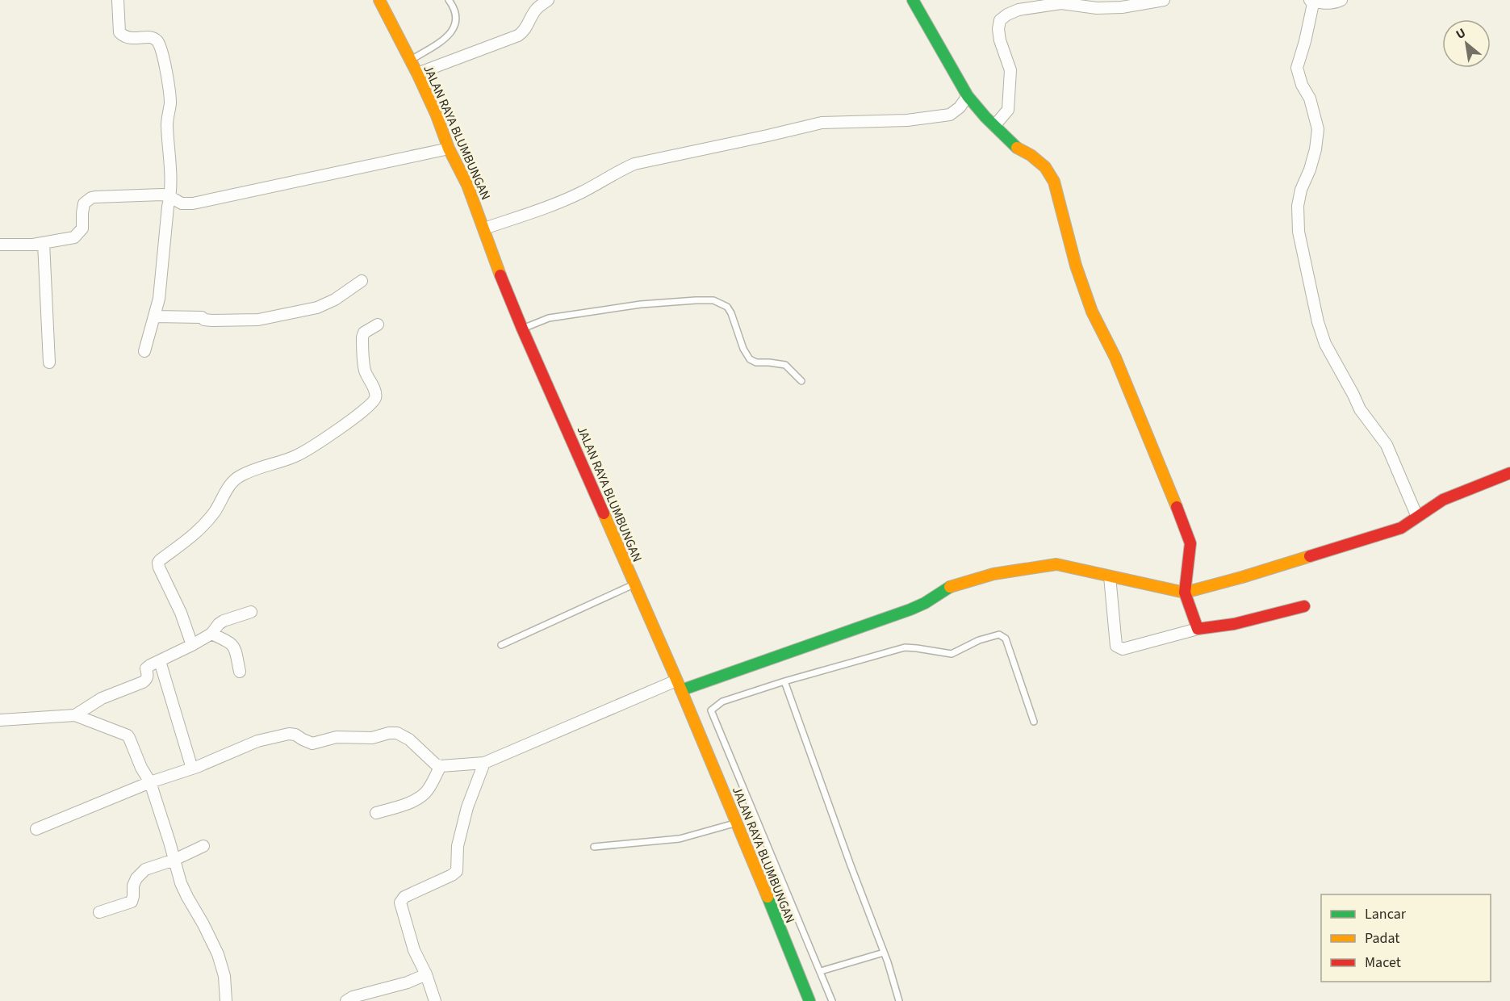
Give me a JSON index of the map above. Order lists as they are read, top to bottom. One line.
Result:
{"streets":{"street":["JALAN RAYA BLUMBUNGAN"]},"legend":["Lancar","Padat","Macet"],"north":"top left"}
